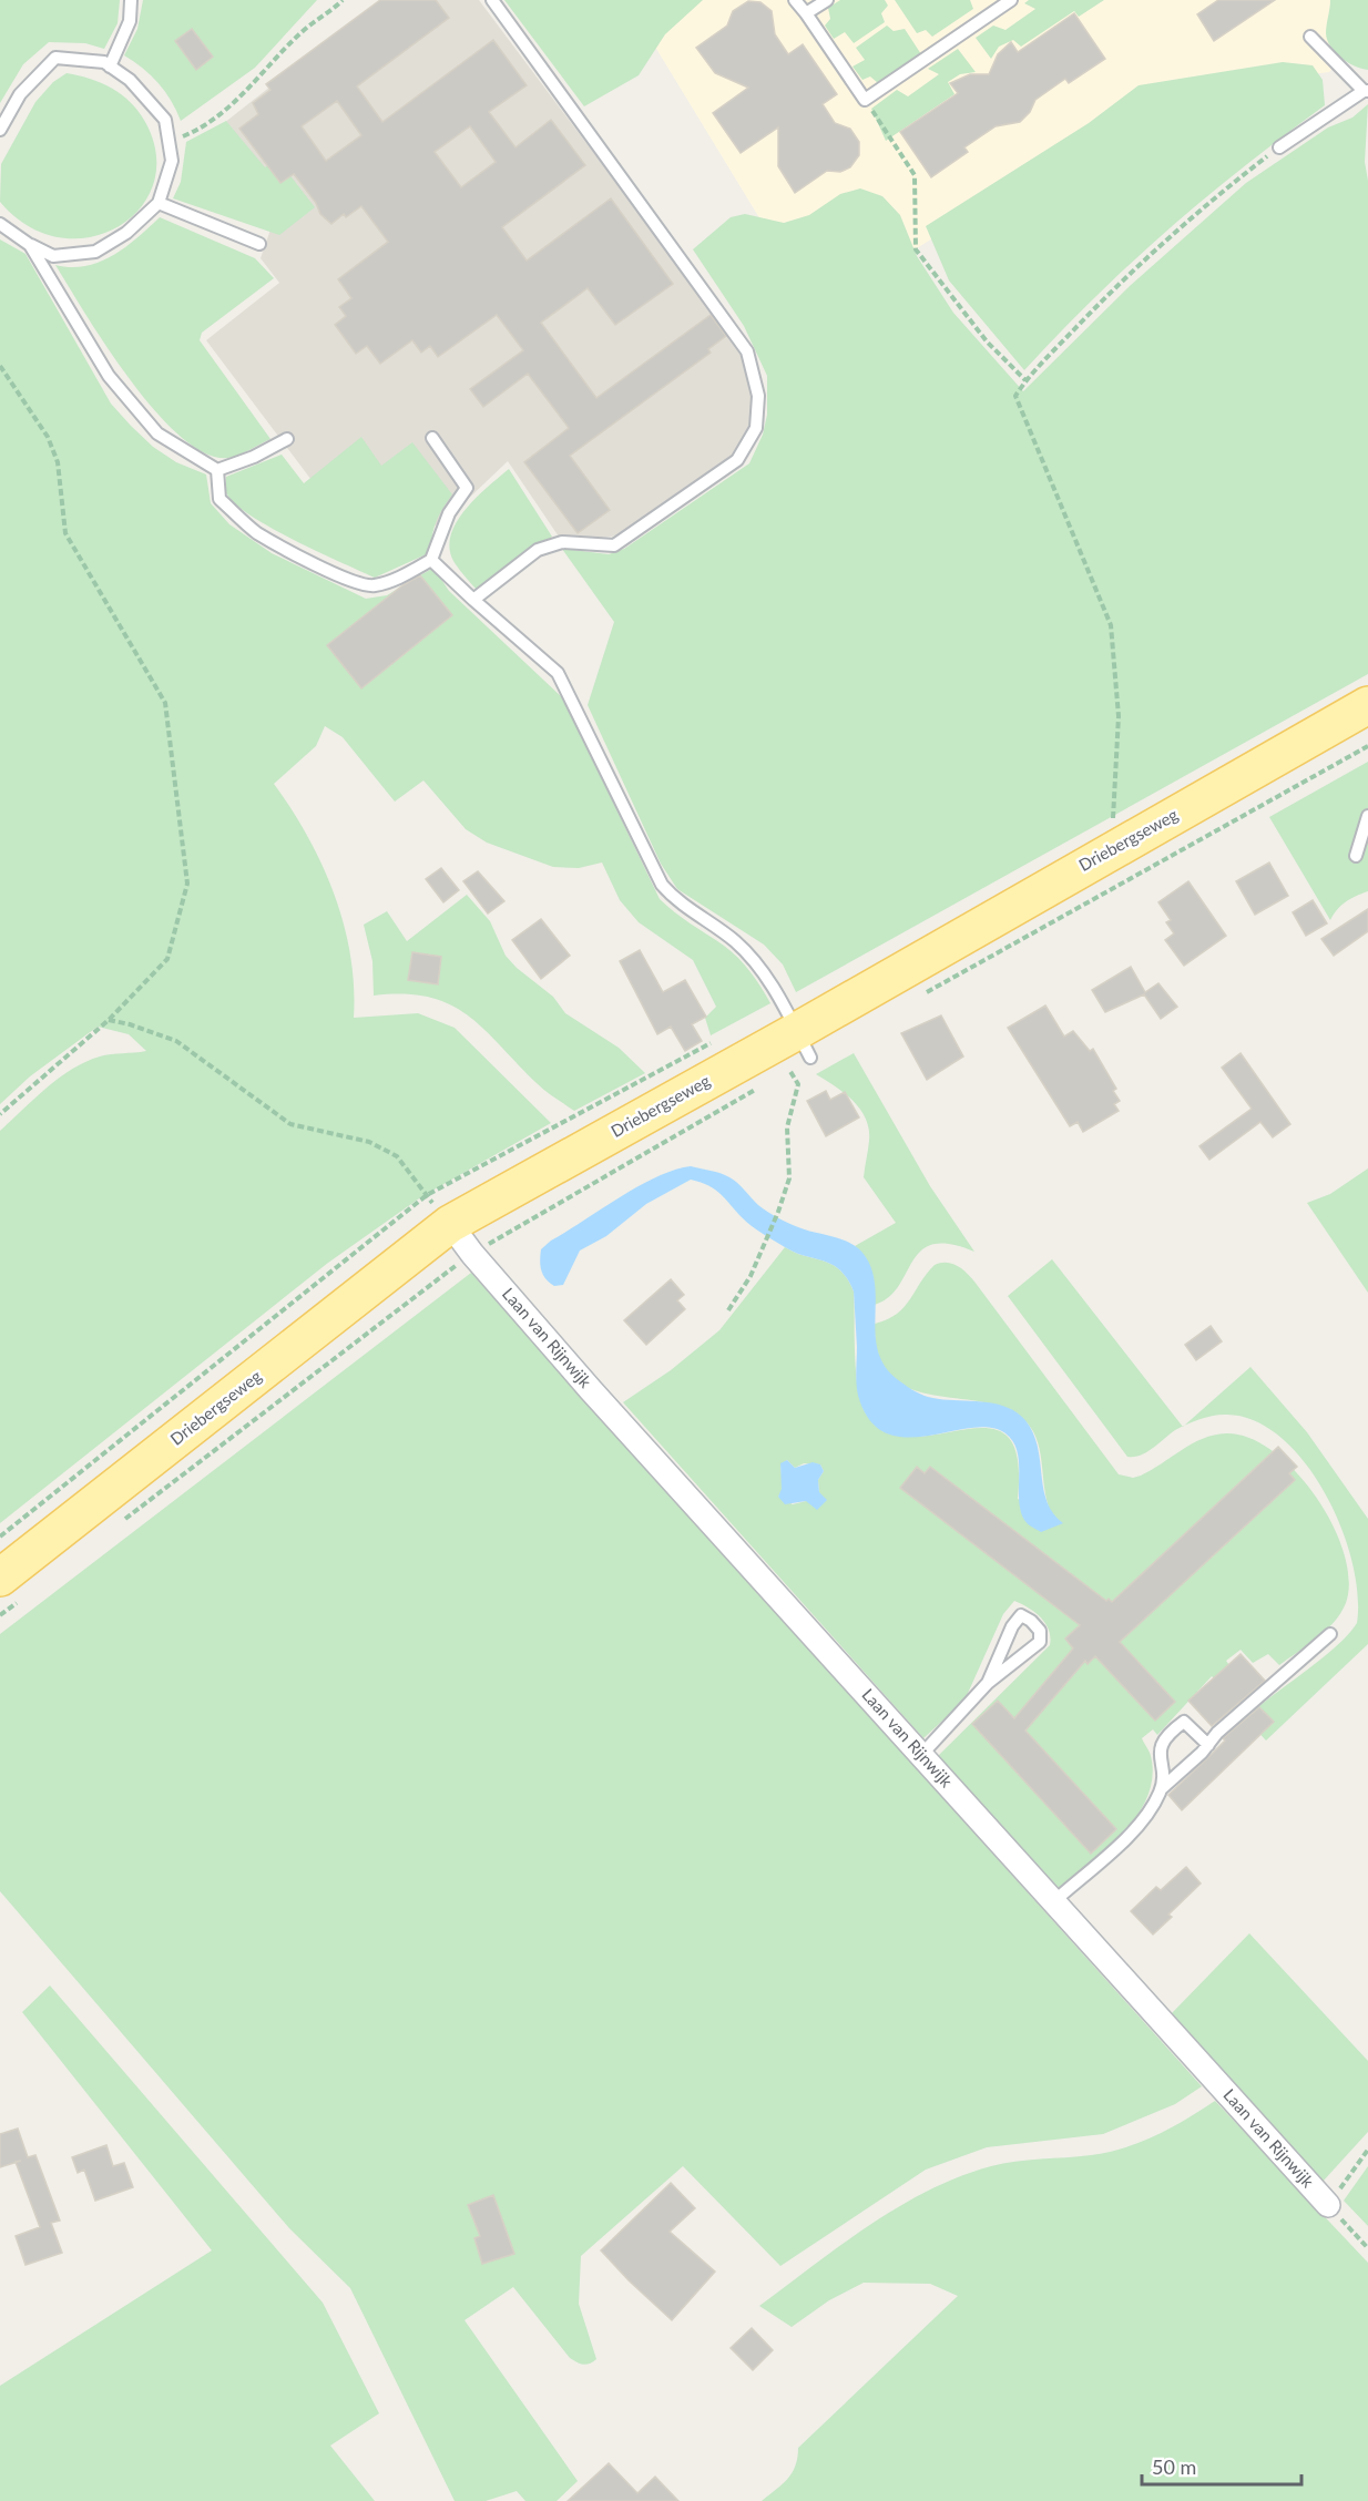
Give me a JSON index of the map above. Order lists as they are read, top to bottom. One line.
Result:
{"streets":{"main road":["Driebergseweg"],"street":["Laan van Rijnwijk"]},"crossings":[["Driebergseweg","Laan van Rijnwijk"]],"scale_bar":"50 m"}
